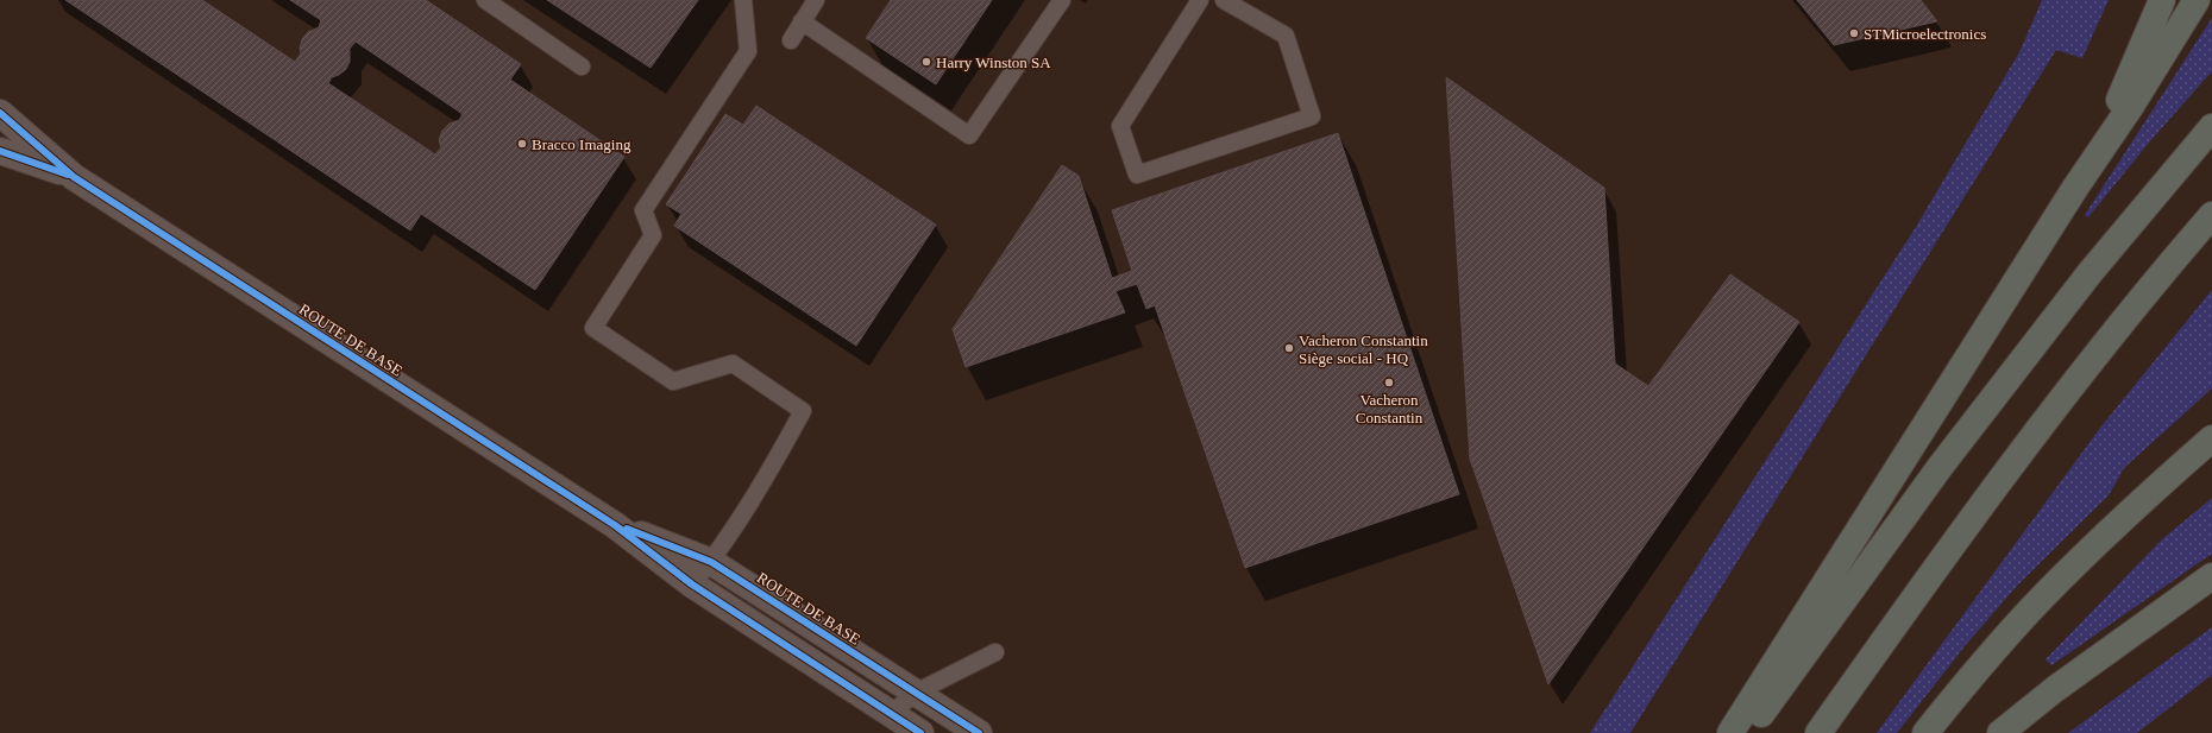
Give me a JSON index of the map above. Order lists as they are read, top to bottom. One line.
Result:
{"streets":{"street":["ROUTE DE BASE"]},"places":["STMicroelectronics","Harry Winston SA","Bracco Imaging","Vacheron Constantin Siège social - HQ","Vacheron Constantin"]}
